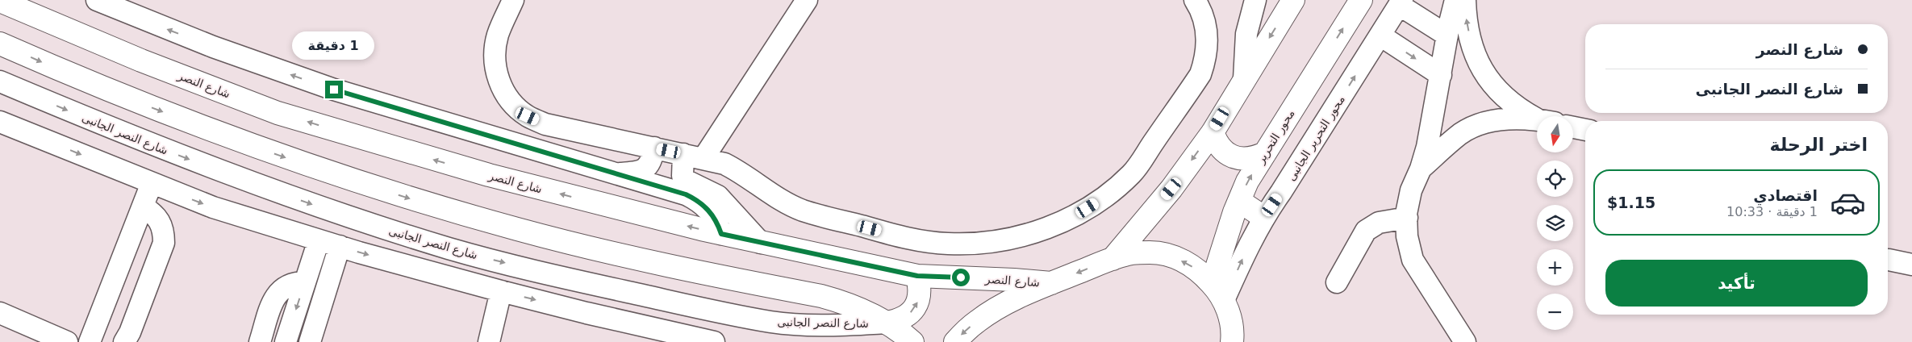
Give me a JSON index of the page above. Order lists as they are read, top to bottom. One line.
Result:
{"streets":{"main road":["شارع النصر","محور التحرير"],"street":["شارع النصر الجانبى","محور التحرير الجانبى"]},"crossings":[["محور التحرير","محور التحرير الجانبى"]],"north":"bottom","page":{"banner":["شارع النصر","شارع النصر الجانبى"],"bubble":"1 دقيقة","map_buttons":["+","−"],"heading":"اختر الرحلة","list":[{"name":"اقتصادي","note":"1 دقيقة · 10:33","value":"$1.15"}],"buttons":"تأكيد"}}
